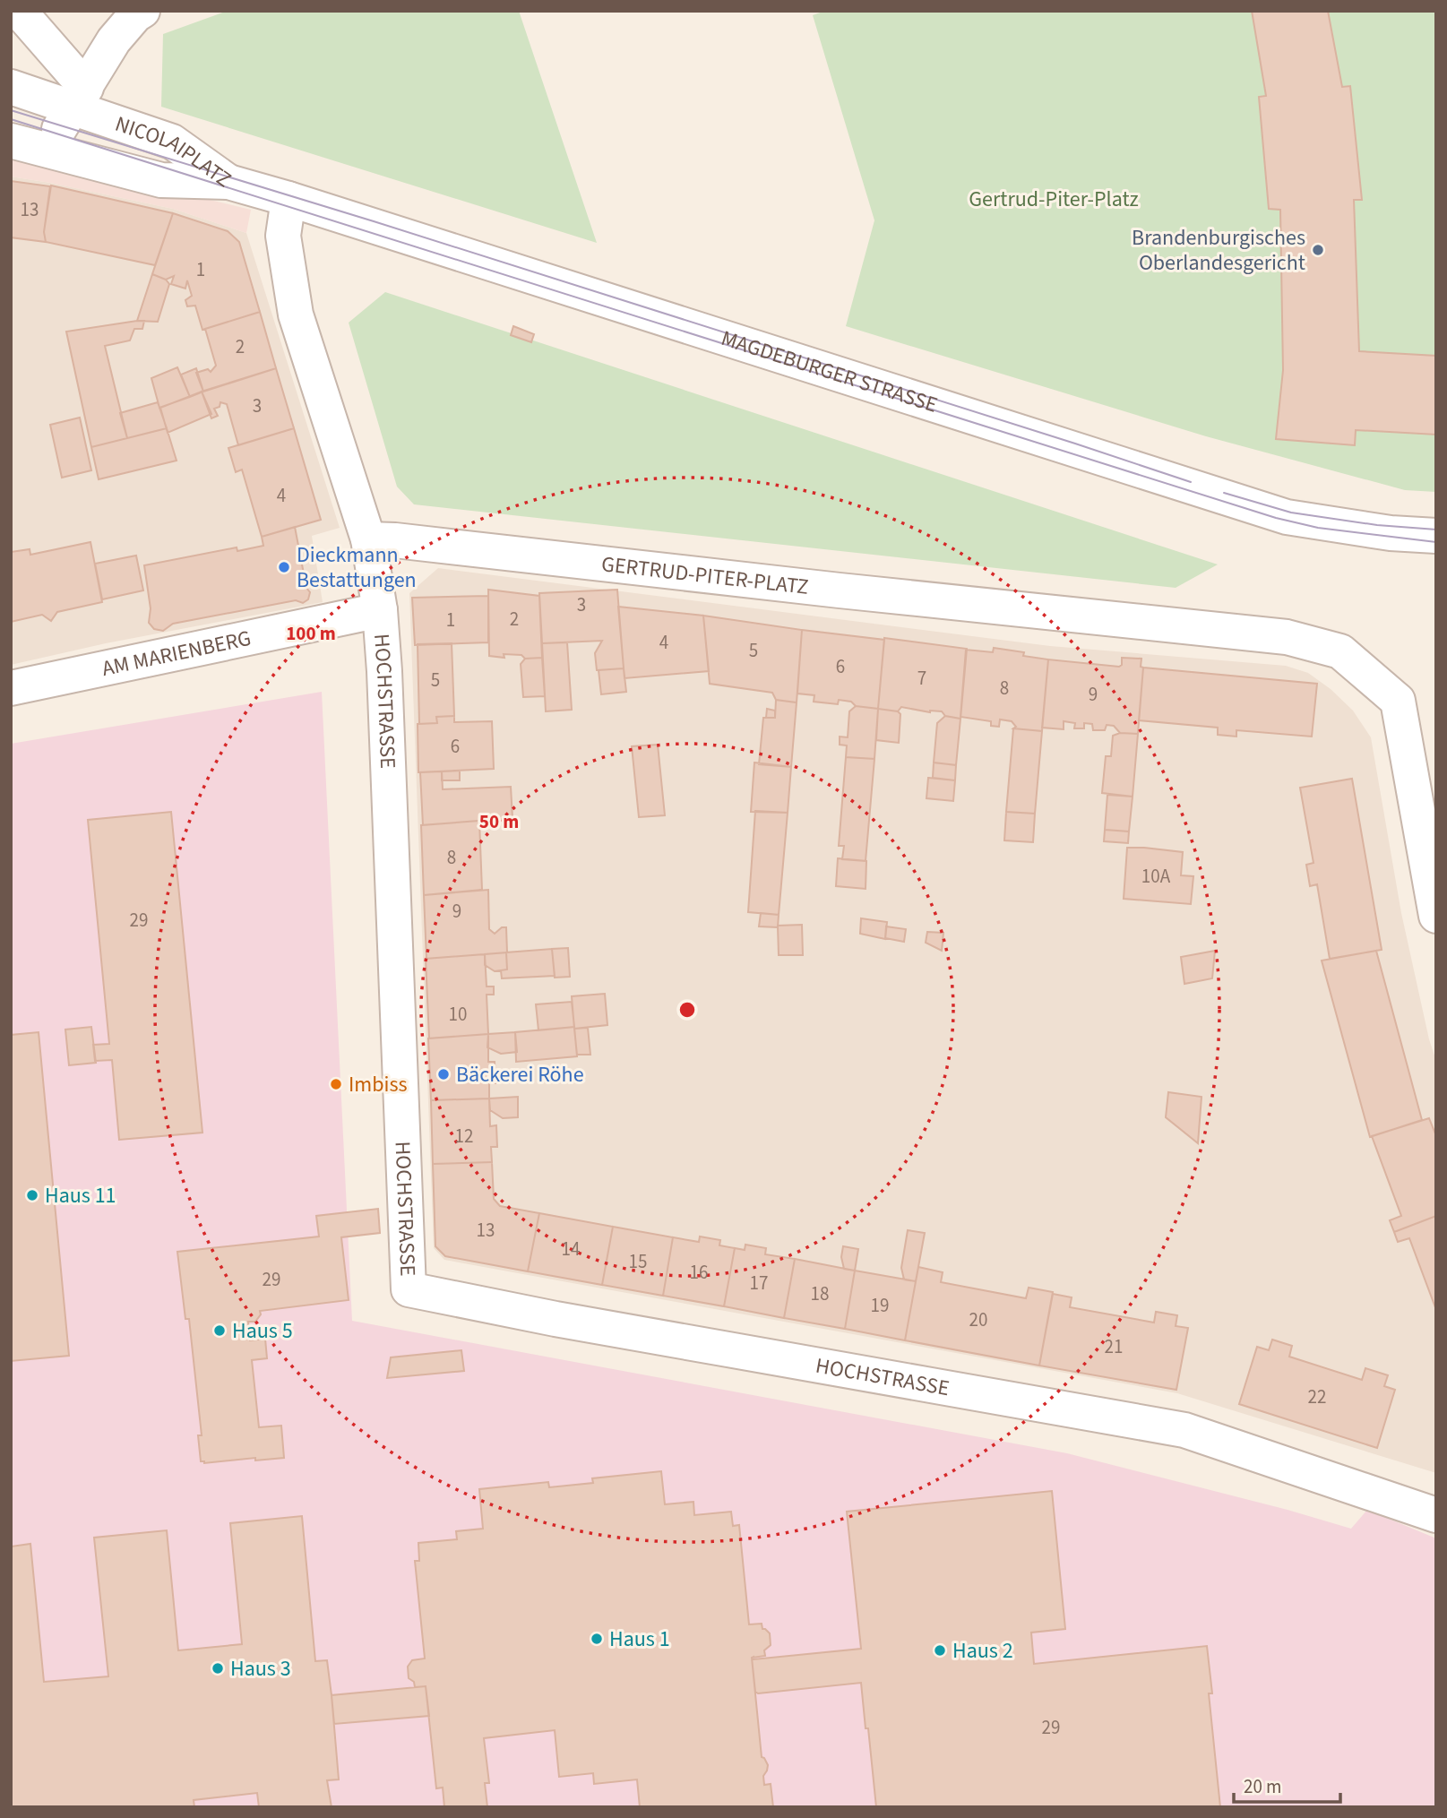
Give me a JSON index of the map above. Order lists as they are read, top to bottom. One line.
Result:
{"streets":{"street":["NICOLAIPLATZ","MAGDEBURGER STRASSE","GERTRUD-PITER-PLATZ","AM MARIENBERG","HOCHSTRASSE"]},"crossings":[["NICOLAIPLATZ","MAGDEBURGER STRASSE"],["MAGDEBURGER STRASSE","HOCHSTRASSE"],["GERTRUD-PITER-PLATZ","HOCHSTRASSE"],["AM MARIENBERG","HOCHSTRASSE"]],"parks":["Gertrud-Piter-Platz"],"places":["Brandenburgisches Oberlandesgericht","Dieckmann Bestattungen","Bäckerei Röhe","Imbiss","Haus 11","Haus 5","Haus 1","Haus 2","Haus 3"],"house_numbers":["13","1","2","3","4","3","2","1","4","5","6","7","5","8","9","6","8","10A","9","29","10","12","13","14","15","16","29","17","18","19","20","21","22","29"],"scale_bar":"20 m","rings":["100 m","50 m"]}
